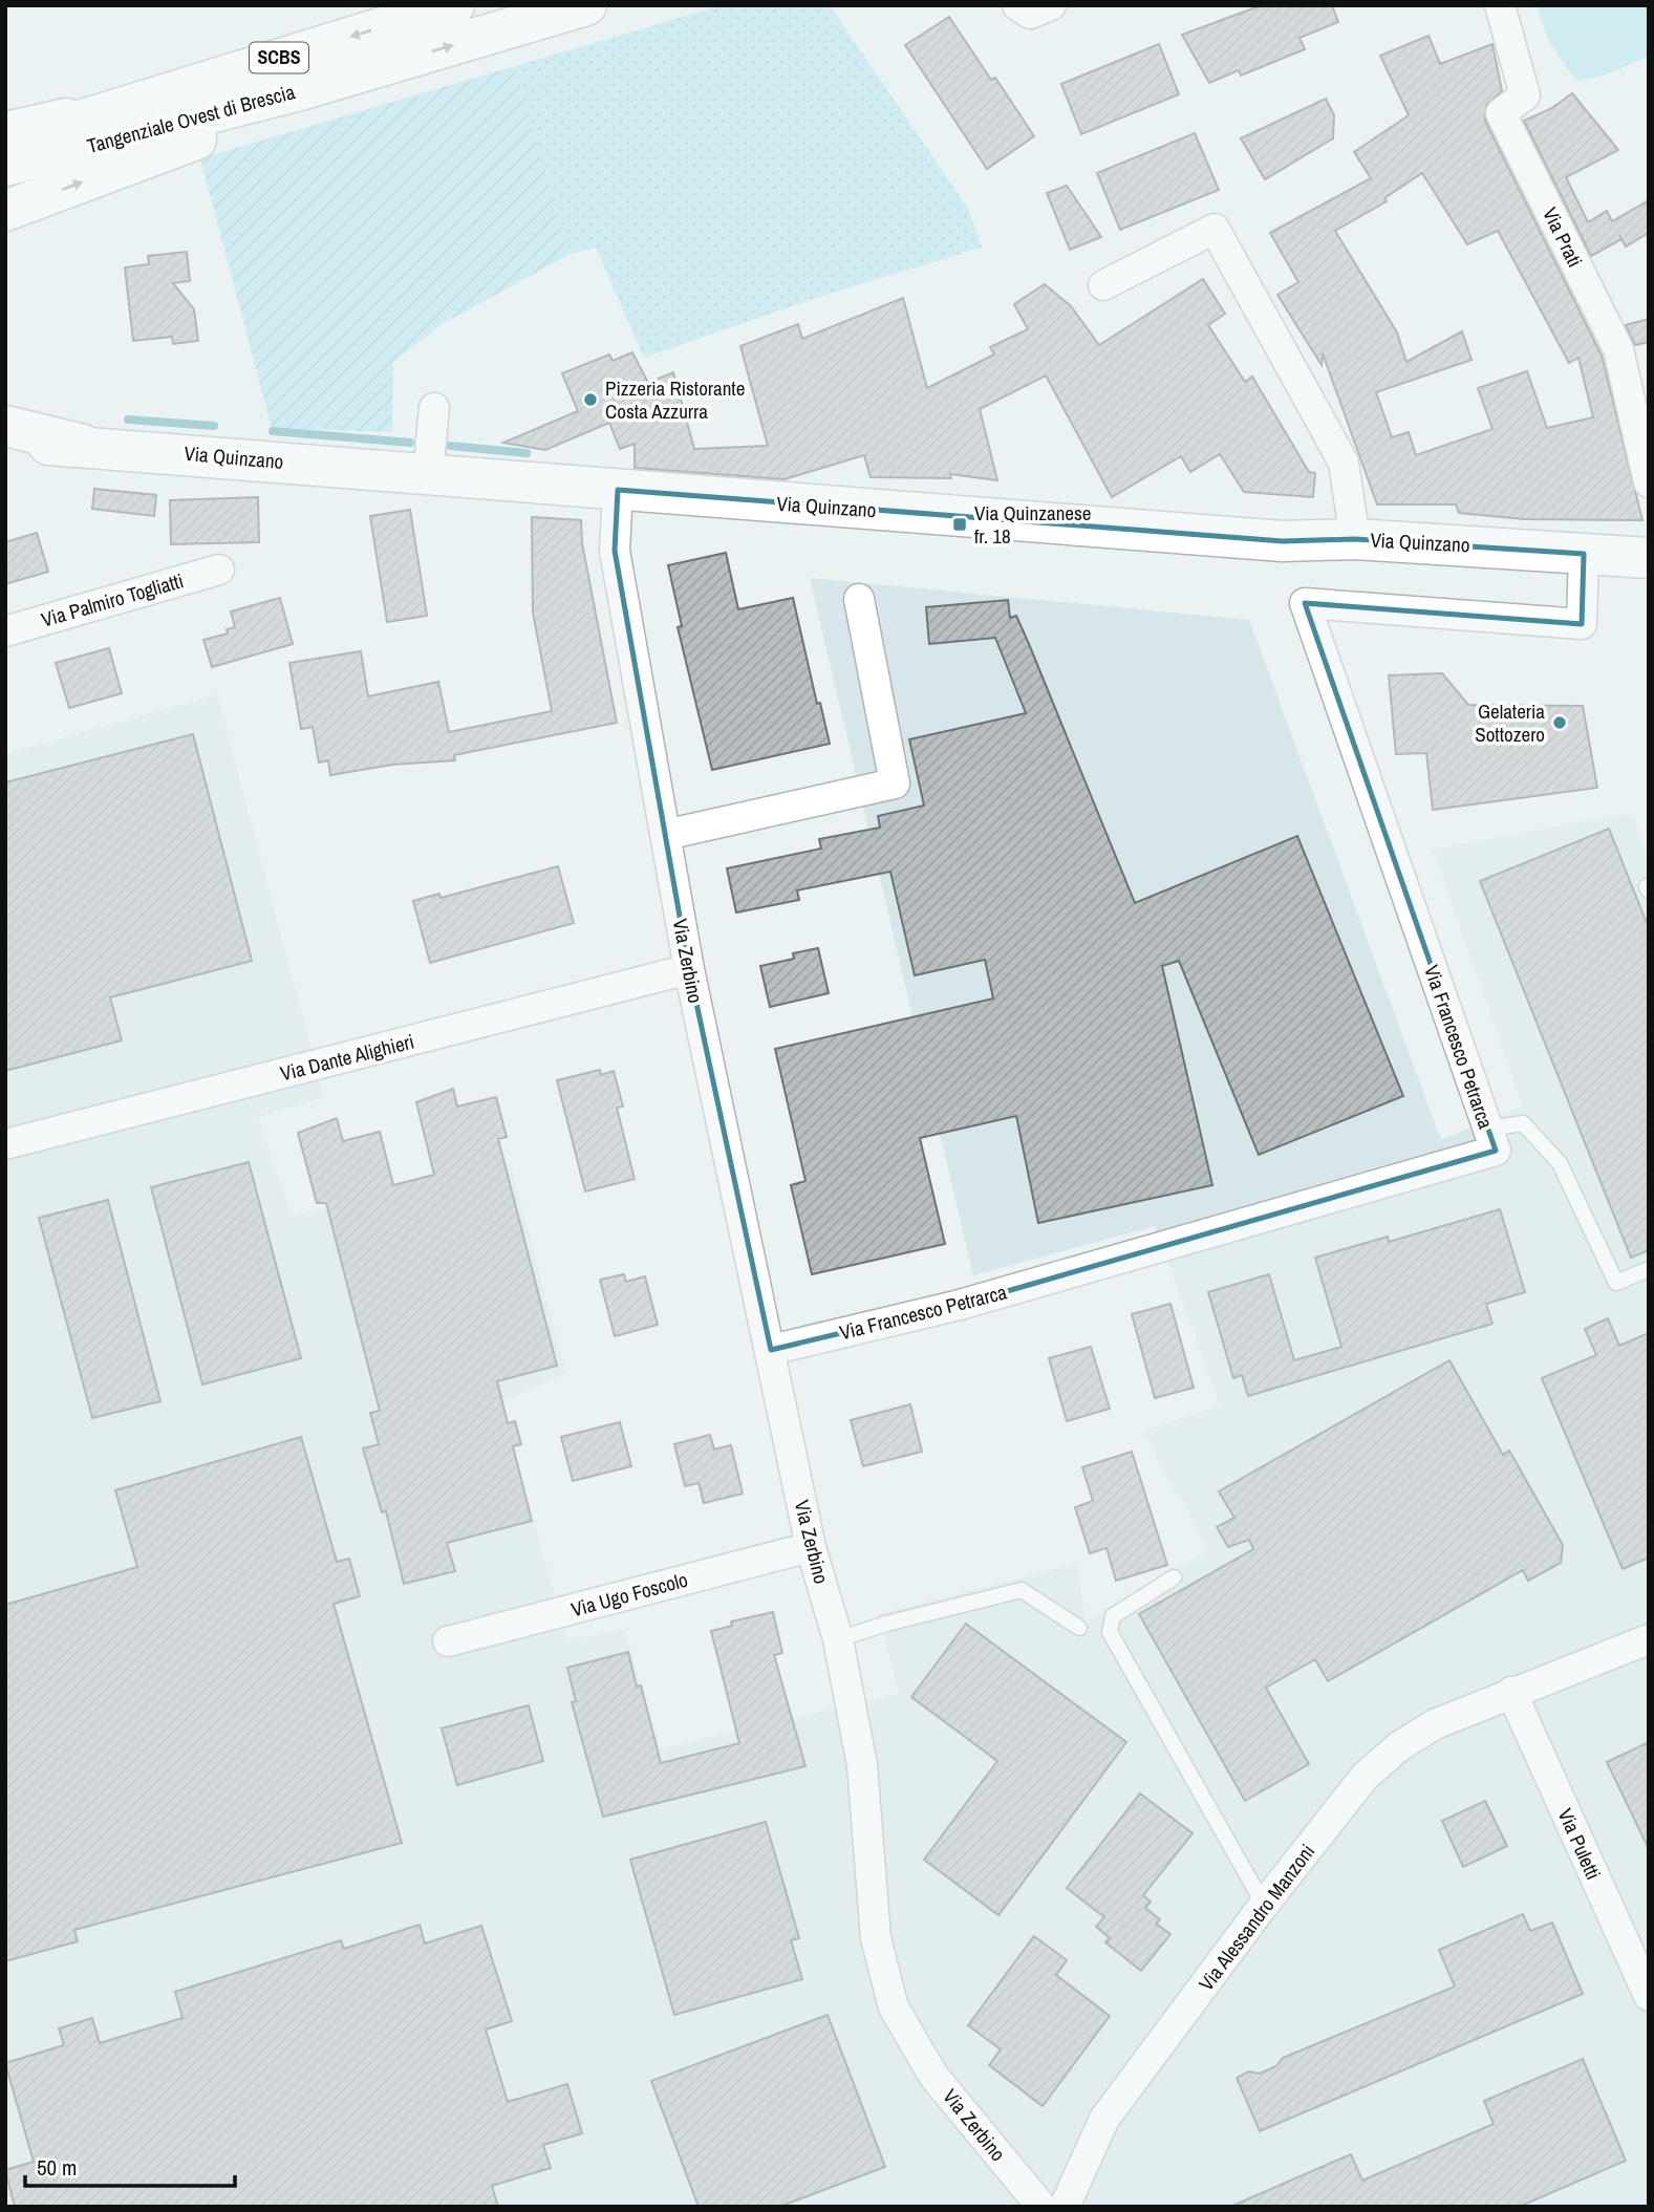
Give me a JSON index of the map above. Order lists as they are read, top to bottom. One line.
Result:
{"streets":{"street":["SCBS","Tangenziale Ovest di Brescia","Via Prati","Via Quinzano","Via Palmiro Togliatti","Via Zerbino","Via Francesco Petrarca","Via Dante Alighieri","Via Ugo Foscolo","Via Puletti","Via Alessandro Manzoni"]},"crossings":[["Via Quinzano","Via Zerbino"],["Via Quinzano","Via Francesco Petrarca"],["Via Zerbino","Via Francesco Petrarca"],["Via Zerbino","Via Dante Alighieri"],["Via Zerbino","Via Ugo Foscolo"],["Via Puletti","Via Alessandro Manzoni"]],"places":{"other":["Pizzeria Ristorante Costa Azzurra","Gelateria Sottozero"],"transit":["Via Quinzanese fr. 18"]},"scale_bar":"50 m"}
